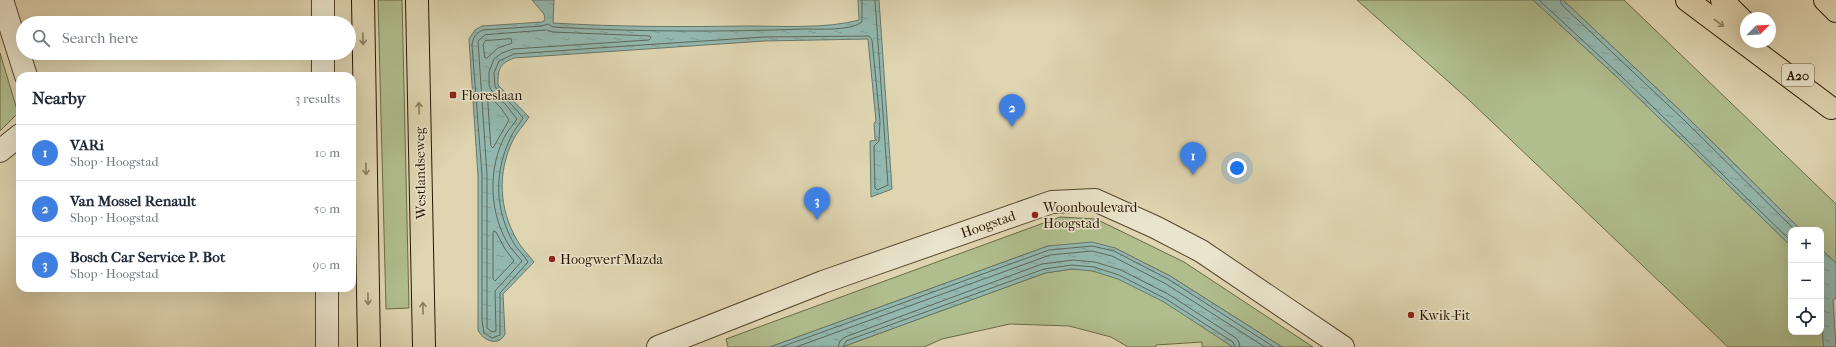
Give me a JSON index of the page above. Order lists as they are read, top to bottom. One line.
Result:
{"streets":{"main road":["A20","Westlandseweg"],"street":["Hoogstad"]},"places":{"transit":["Floreslaan"],"other":["Woonboulevard Hoogstad","Hoogwerf Mazda","Kwik-Fit"]},"north":"top right","page":{"search":"Search here","heading":["Nearby","3 results"],"pins":["2","1","3"],"list":[{"mark":"1","name":"VARi","note":"Shop · Hoogstad","value":"10 m"},{"mark":"2","name":"Van Mossel Renault","note":"Shop · Hoogstad","value":"50 m"},{"mark":"3","name":"Bosch Car Service P. Bot","note":"Shop · Hoogstad","value":"90 m"}],"map_buttons":["+","−"]}}
